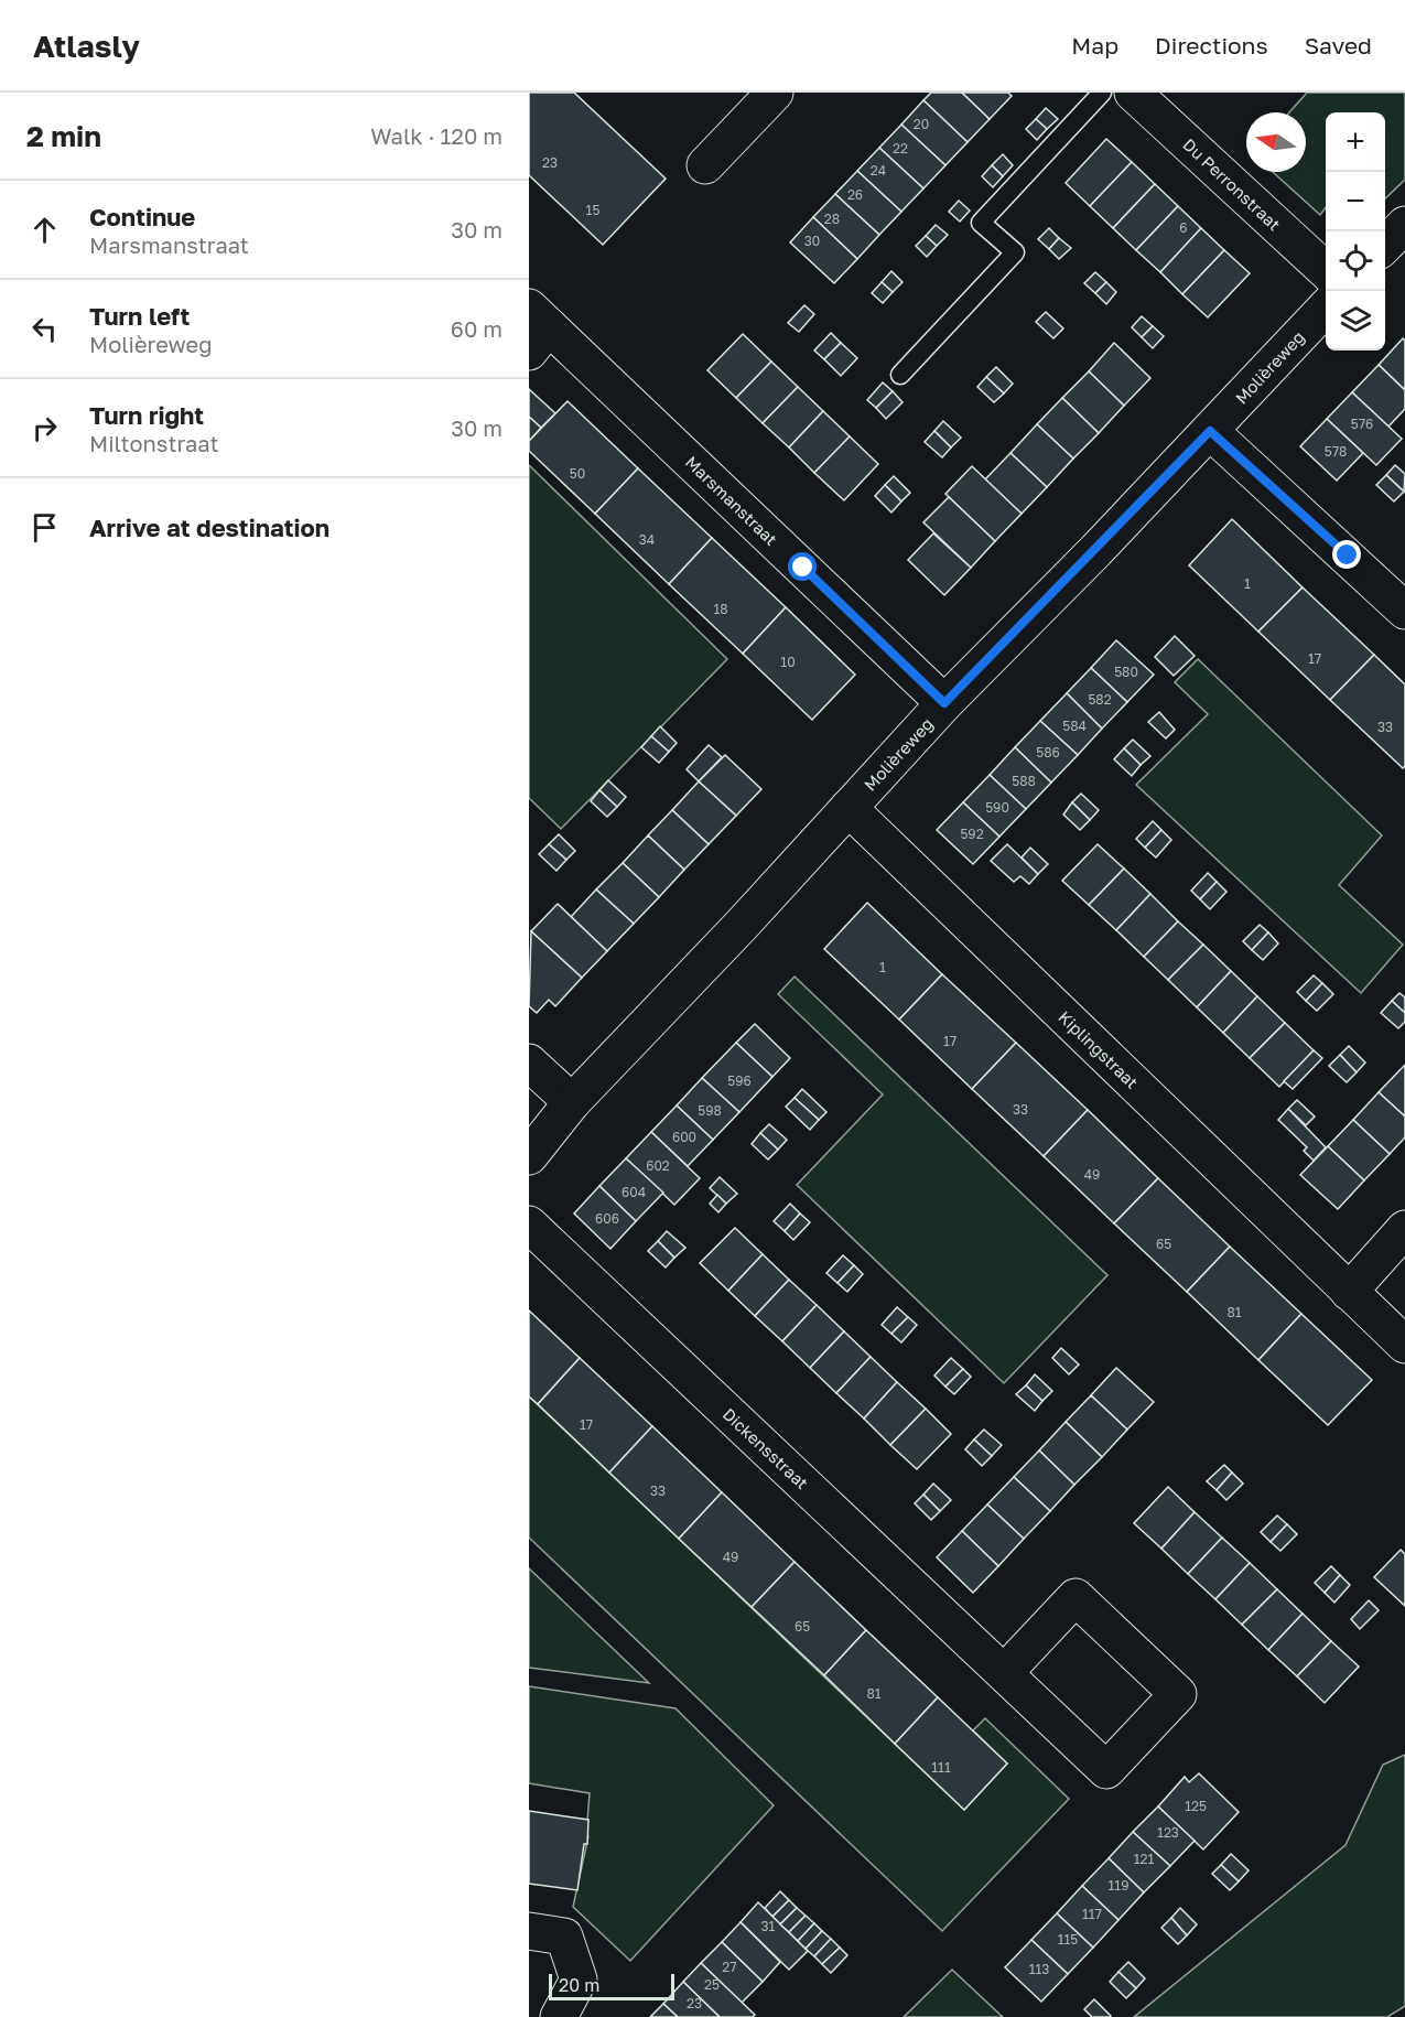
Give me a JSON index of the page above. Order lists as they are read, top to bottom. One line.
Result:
{"streets":{"street":["Du Perronstraat","Molièreweg","Marsmanstraat","Kiplingstraat","Dickensstraat"]},"crossings":[["Molièreweg","Marsmanstraat"],["Molièreweg","Kiplingstraat"]],"house_numbers":["20","22","23","24","26","15","28","6","30","576","578","50","34","1","18","17","10","580","582","584","33","586","588","590","592","1","17","596","33","598","600","602","49","604","606","65","81","17","33","49","65","81","111","125","123","121","119","117","31","115","27","113","25","23"],"scale_bar":"20 m","north":"left","page":{"header":"Atlasly","nav":["Map","Directions","Saved"],"heading":["2 min","Walk · 120 m"],"map_buttons":["+","−"],"list":[["Continue","Marsmanstraat","30 m"],["Turn left","Molièreweg","60 m"],["Turn right","Miltonstraat","30 m"],"Arrive at destination"],"scale":"20 m"}}
